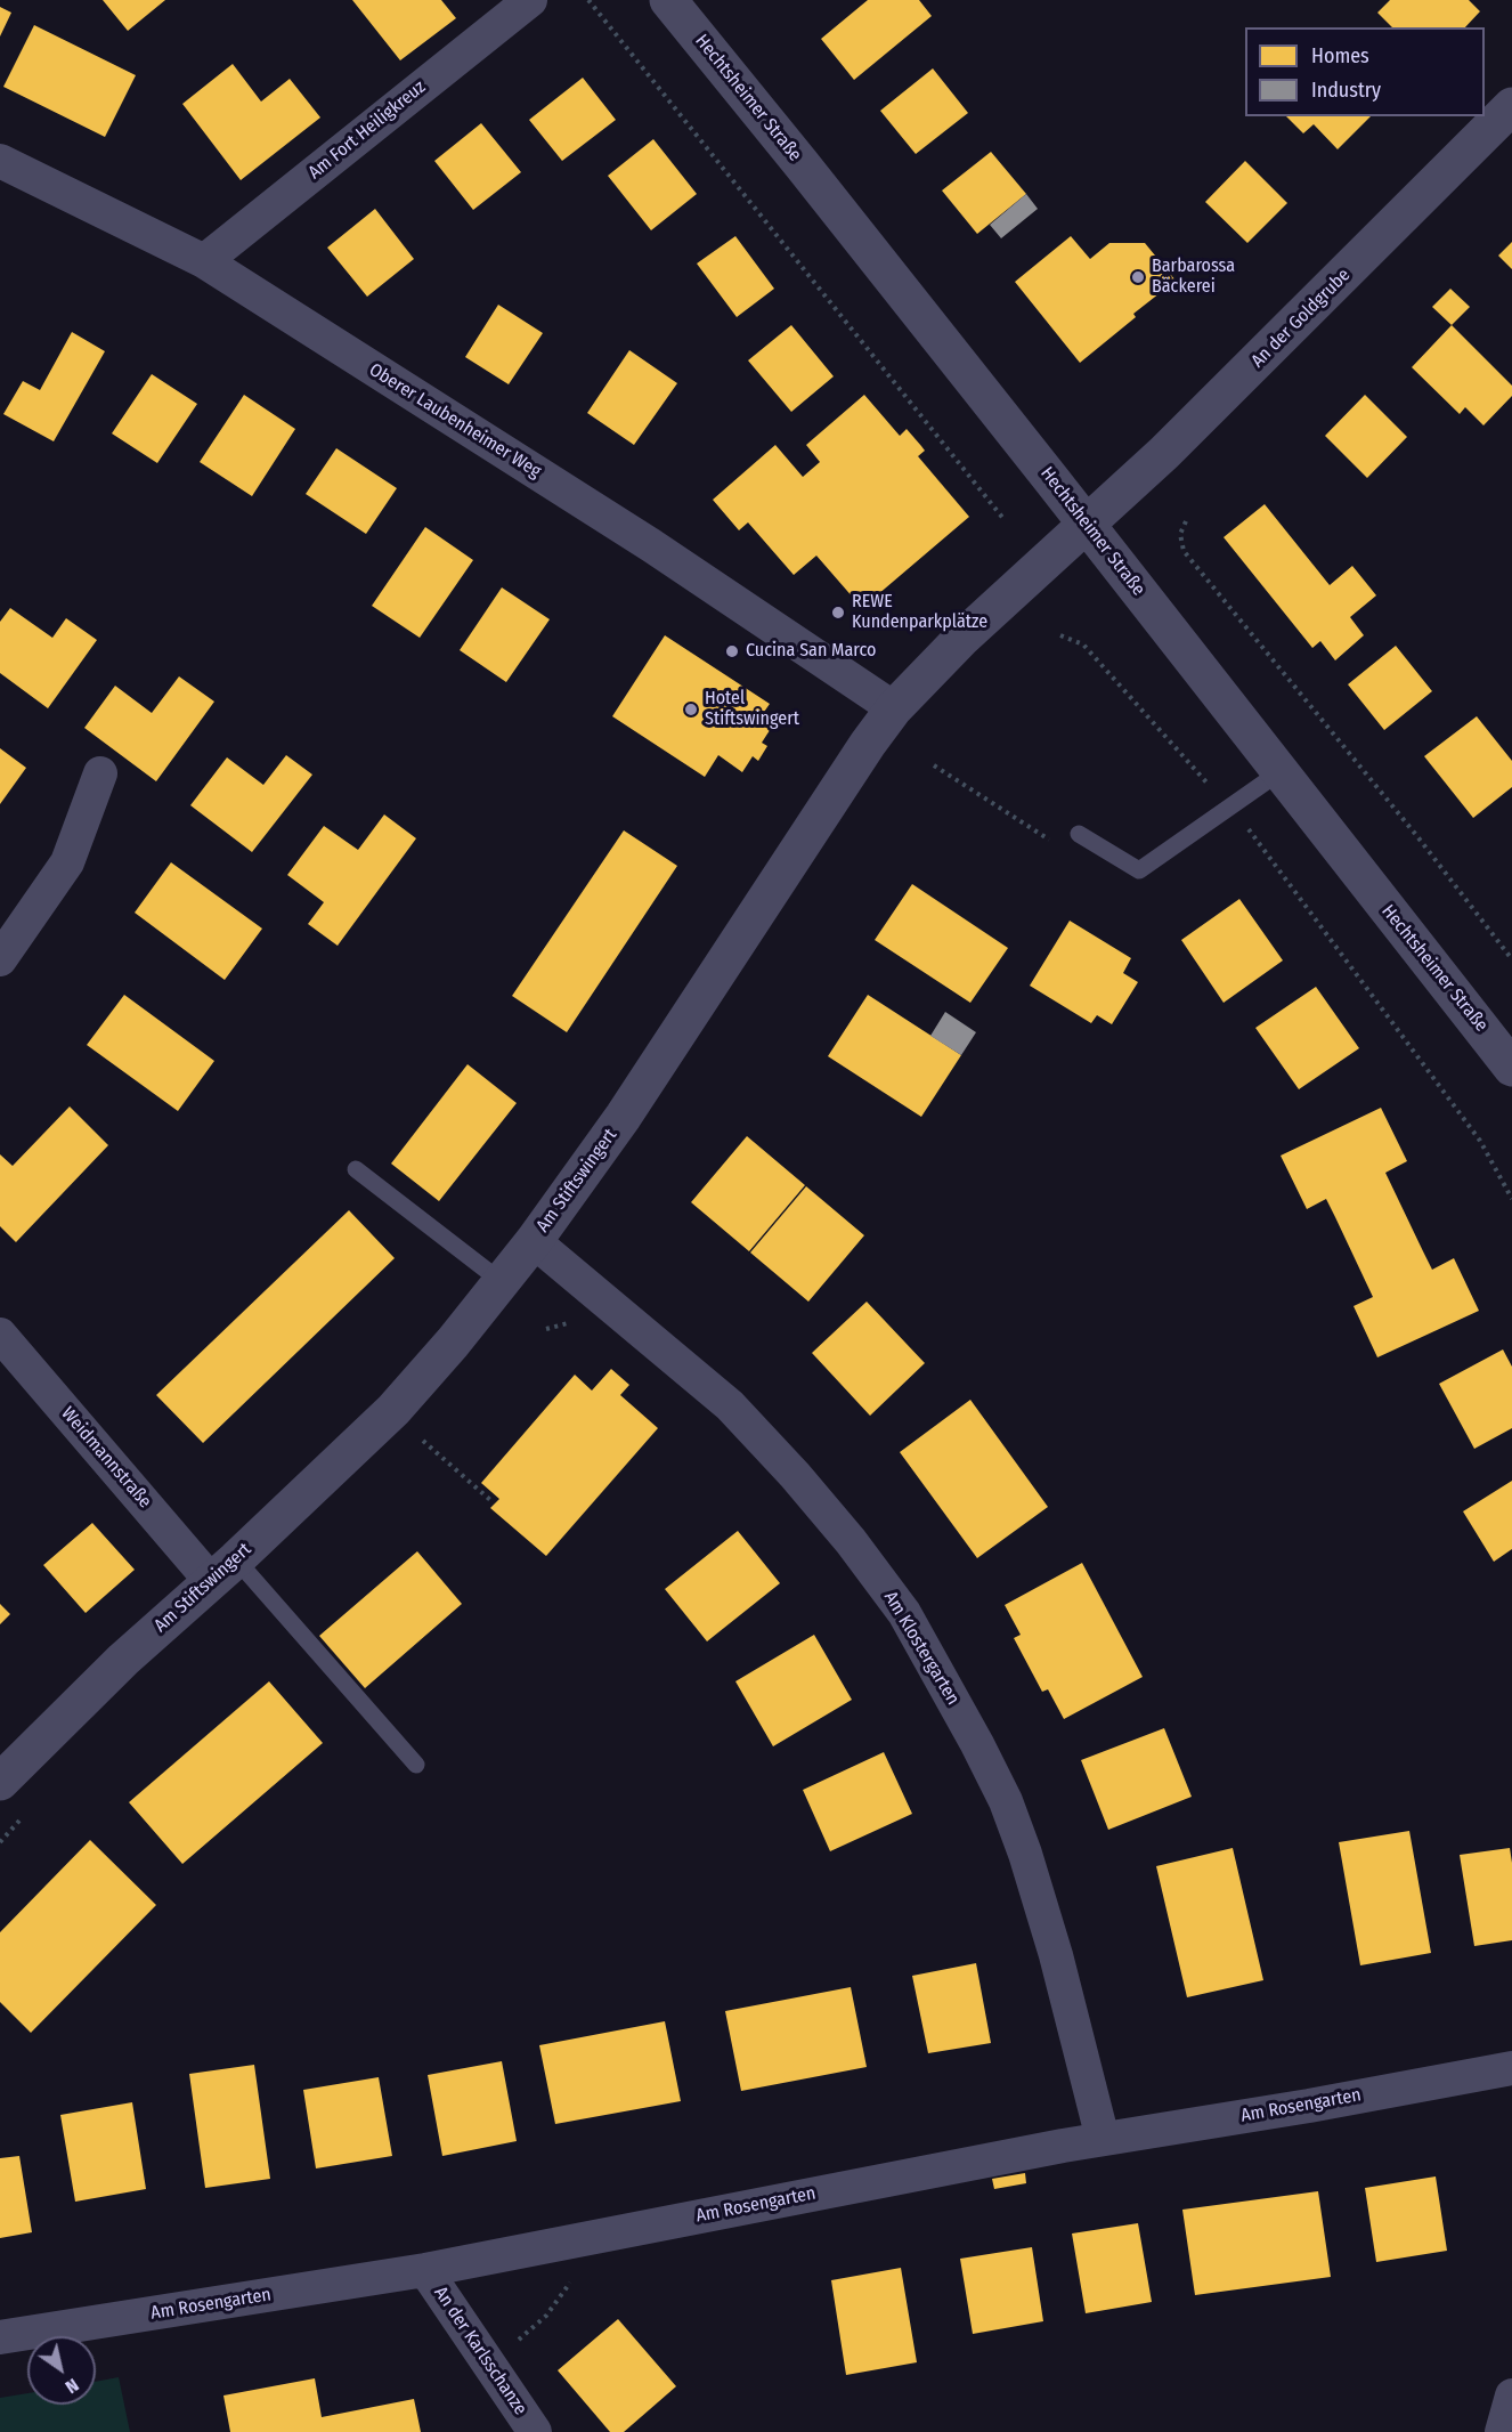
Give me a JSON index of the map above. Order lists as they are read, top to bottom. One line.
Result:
{"streets":{"street":["Hechtsheimer Straße","Am Fort Heiligkreuz","An der Goldgrube","Oberer Laubenheimer Weg","Am Stiftswingert","Weidmannstraße","Am Klostergarten","Am Rosengarten","An der Karlsschanze"]},"crossings":[["Hechtsheimer Straße","An der Goldgrube"],["Hechtsheimer Straße","Am Stiftswingert"],["Am Fort Heiligkreuz","Oberer Laubenheimer Weg"],["An der Goldgrube","Am Stiftswingert"],["Oberer Laubenheimer Weg","Am Stiftswingert"],["Am Stiftswingert","Weidmannstraße"],["Am Stiftswingert","Am Klostergarten"],["Am Klostergarten","Am Rosengarten"],["Am Rosengarten","An der Karlsschanze"]],"places":["Barbarossa Bäckerei","REWE Kundenparkplätze","Cucina San Marco","Hotel Stiftswingert"],"legend":["Homes","Industry"],"north":"bottom right"}
